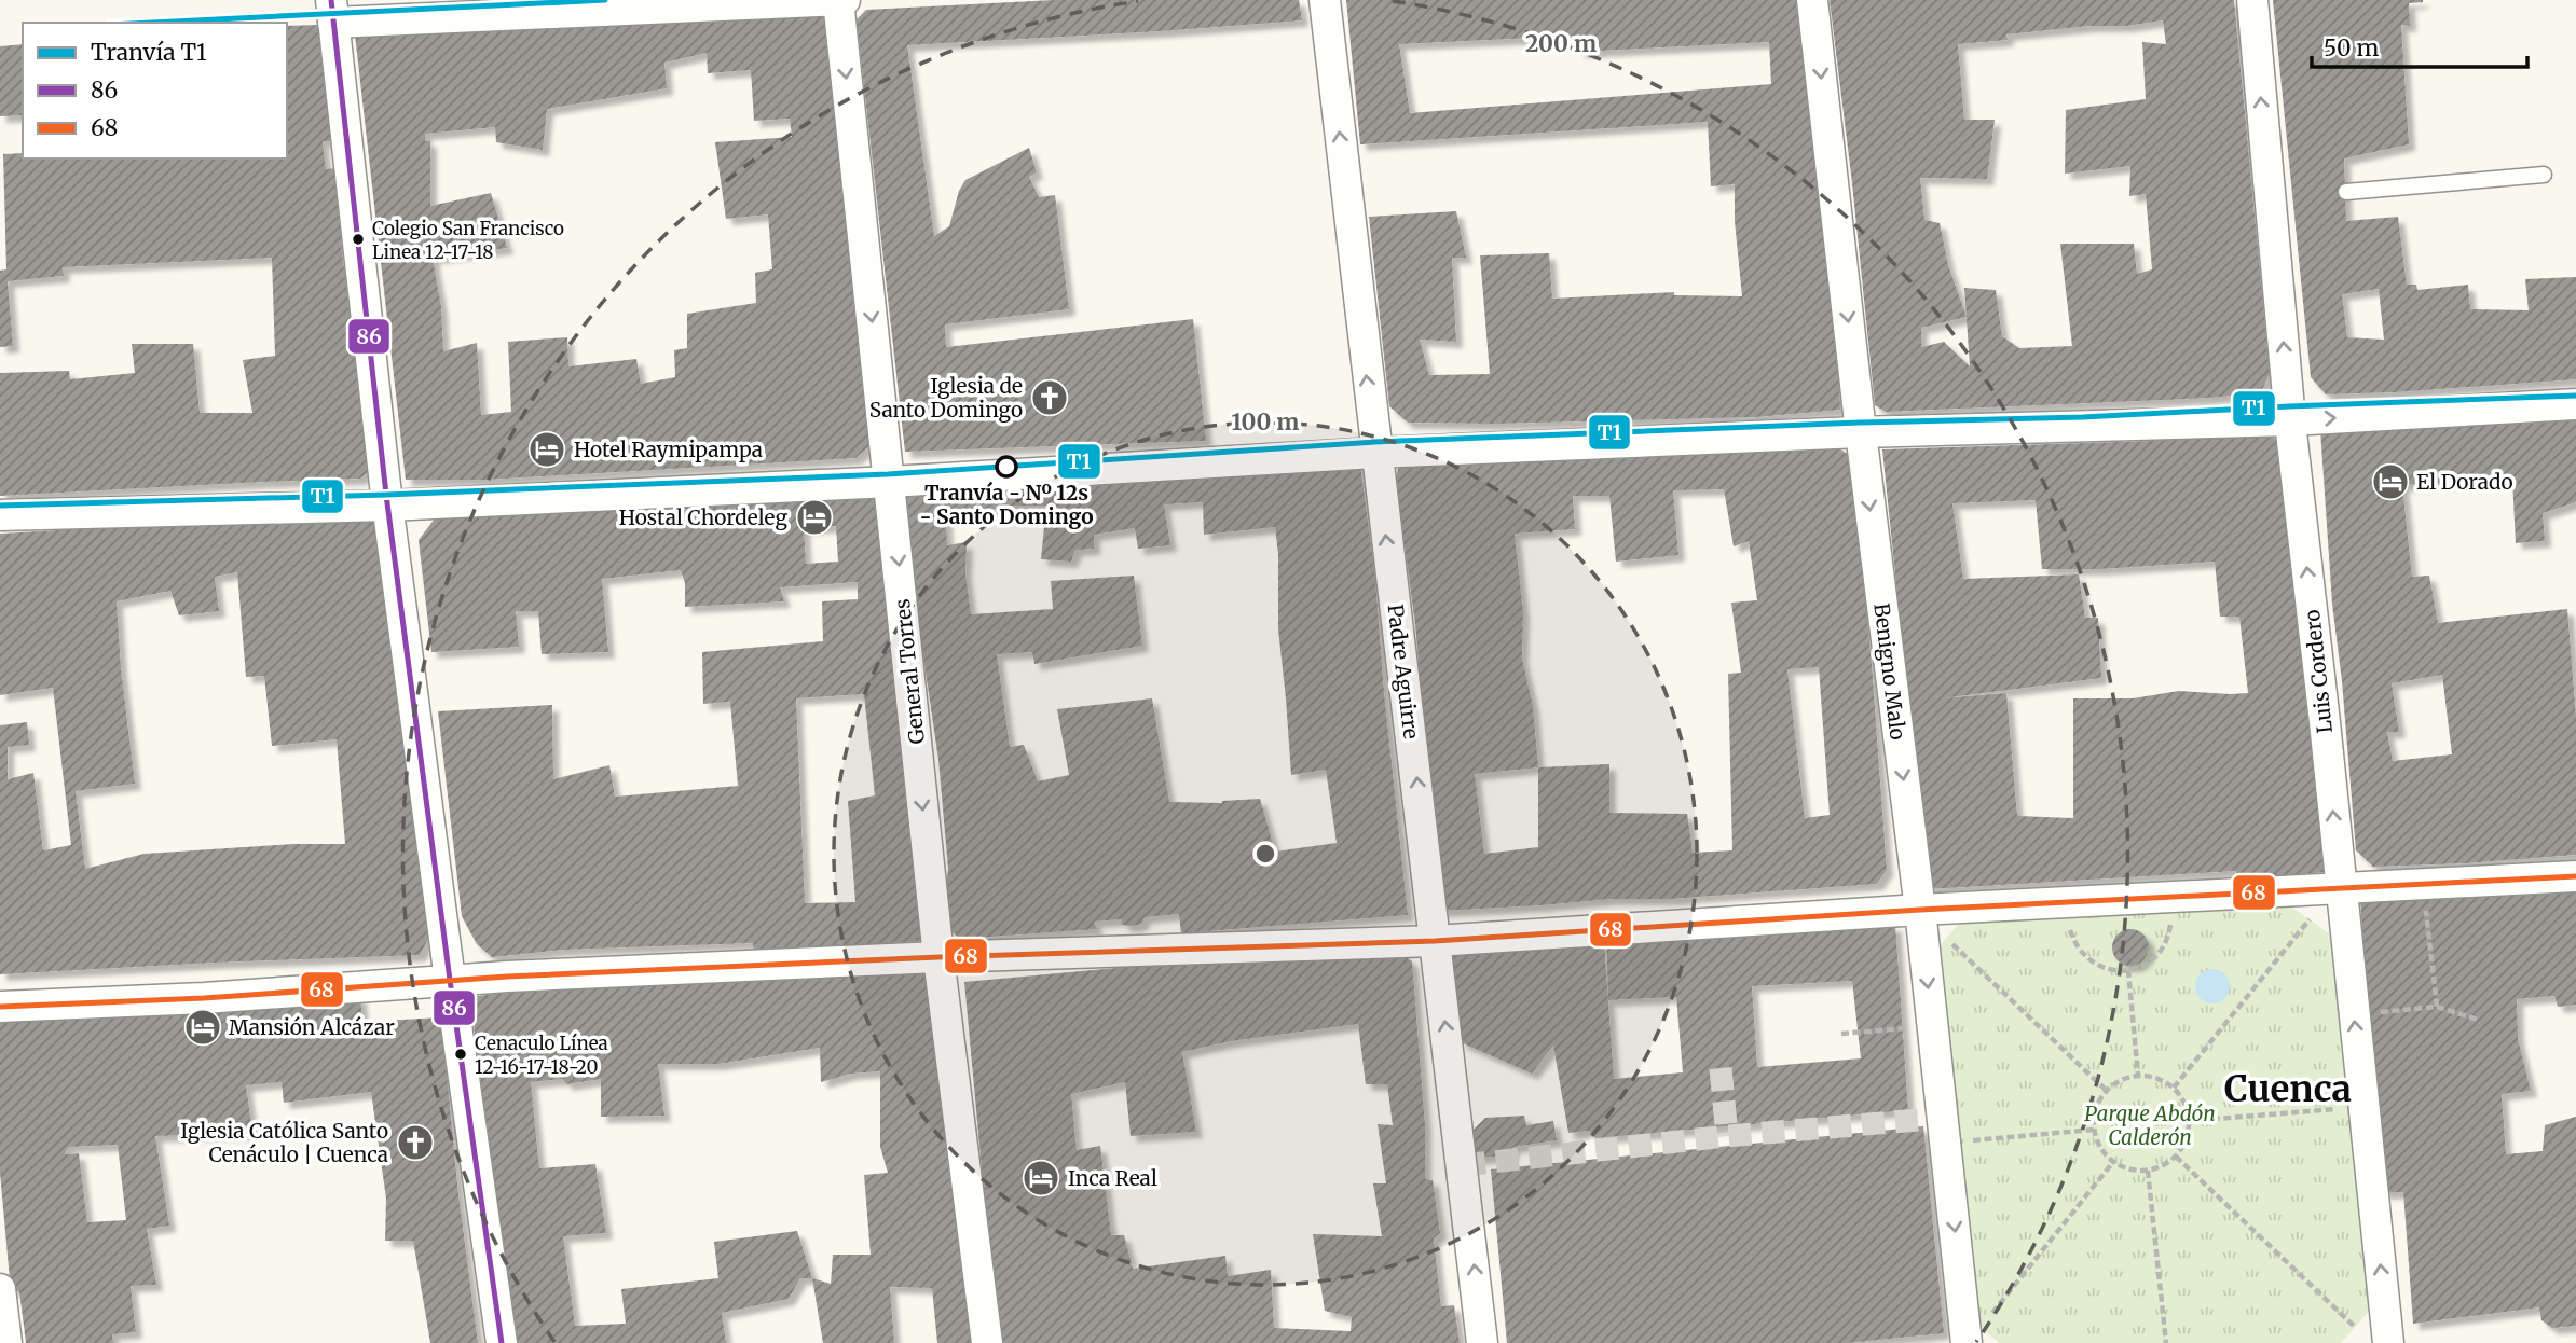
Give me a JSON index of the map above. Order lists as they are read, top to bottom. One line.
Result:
{"streets":{"street":["General Torres","Padre Aguirre","Benigno Malo","Luis Cordero"]},"one_way":["General Torres","Padre Aguirre","Benigno Malo","Luis Cordero"],"districts":["Cuenca"],"parks":["Parque Abdón Calderón"],"places":{"other":["Colegio San Francisco Linea 12-17-18","Tranvía - Nº 12s - Santo Domingo","Cenaculo Línea 12-16-17-18-20"],"church":["Iglesia de Santo Domingo","Iglesia Católica Santo Cenáculo | Cuenca"],"hotel":["Hotel Raymipampa","El Dorado","Hostal Chordeleg","Mansión Alcázar","Inca Real"]},"lines":["tram line T1","transit line 86","transit line 68"],"legend":["Tranvía T1","86","68"],"scale_bar":"50 m","rings":["200 m","100 m"]}
